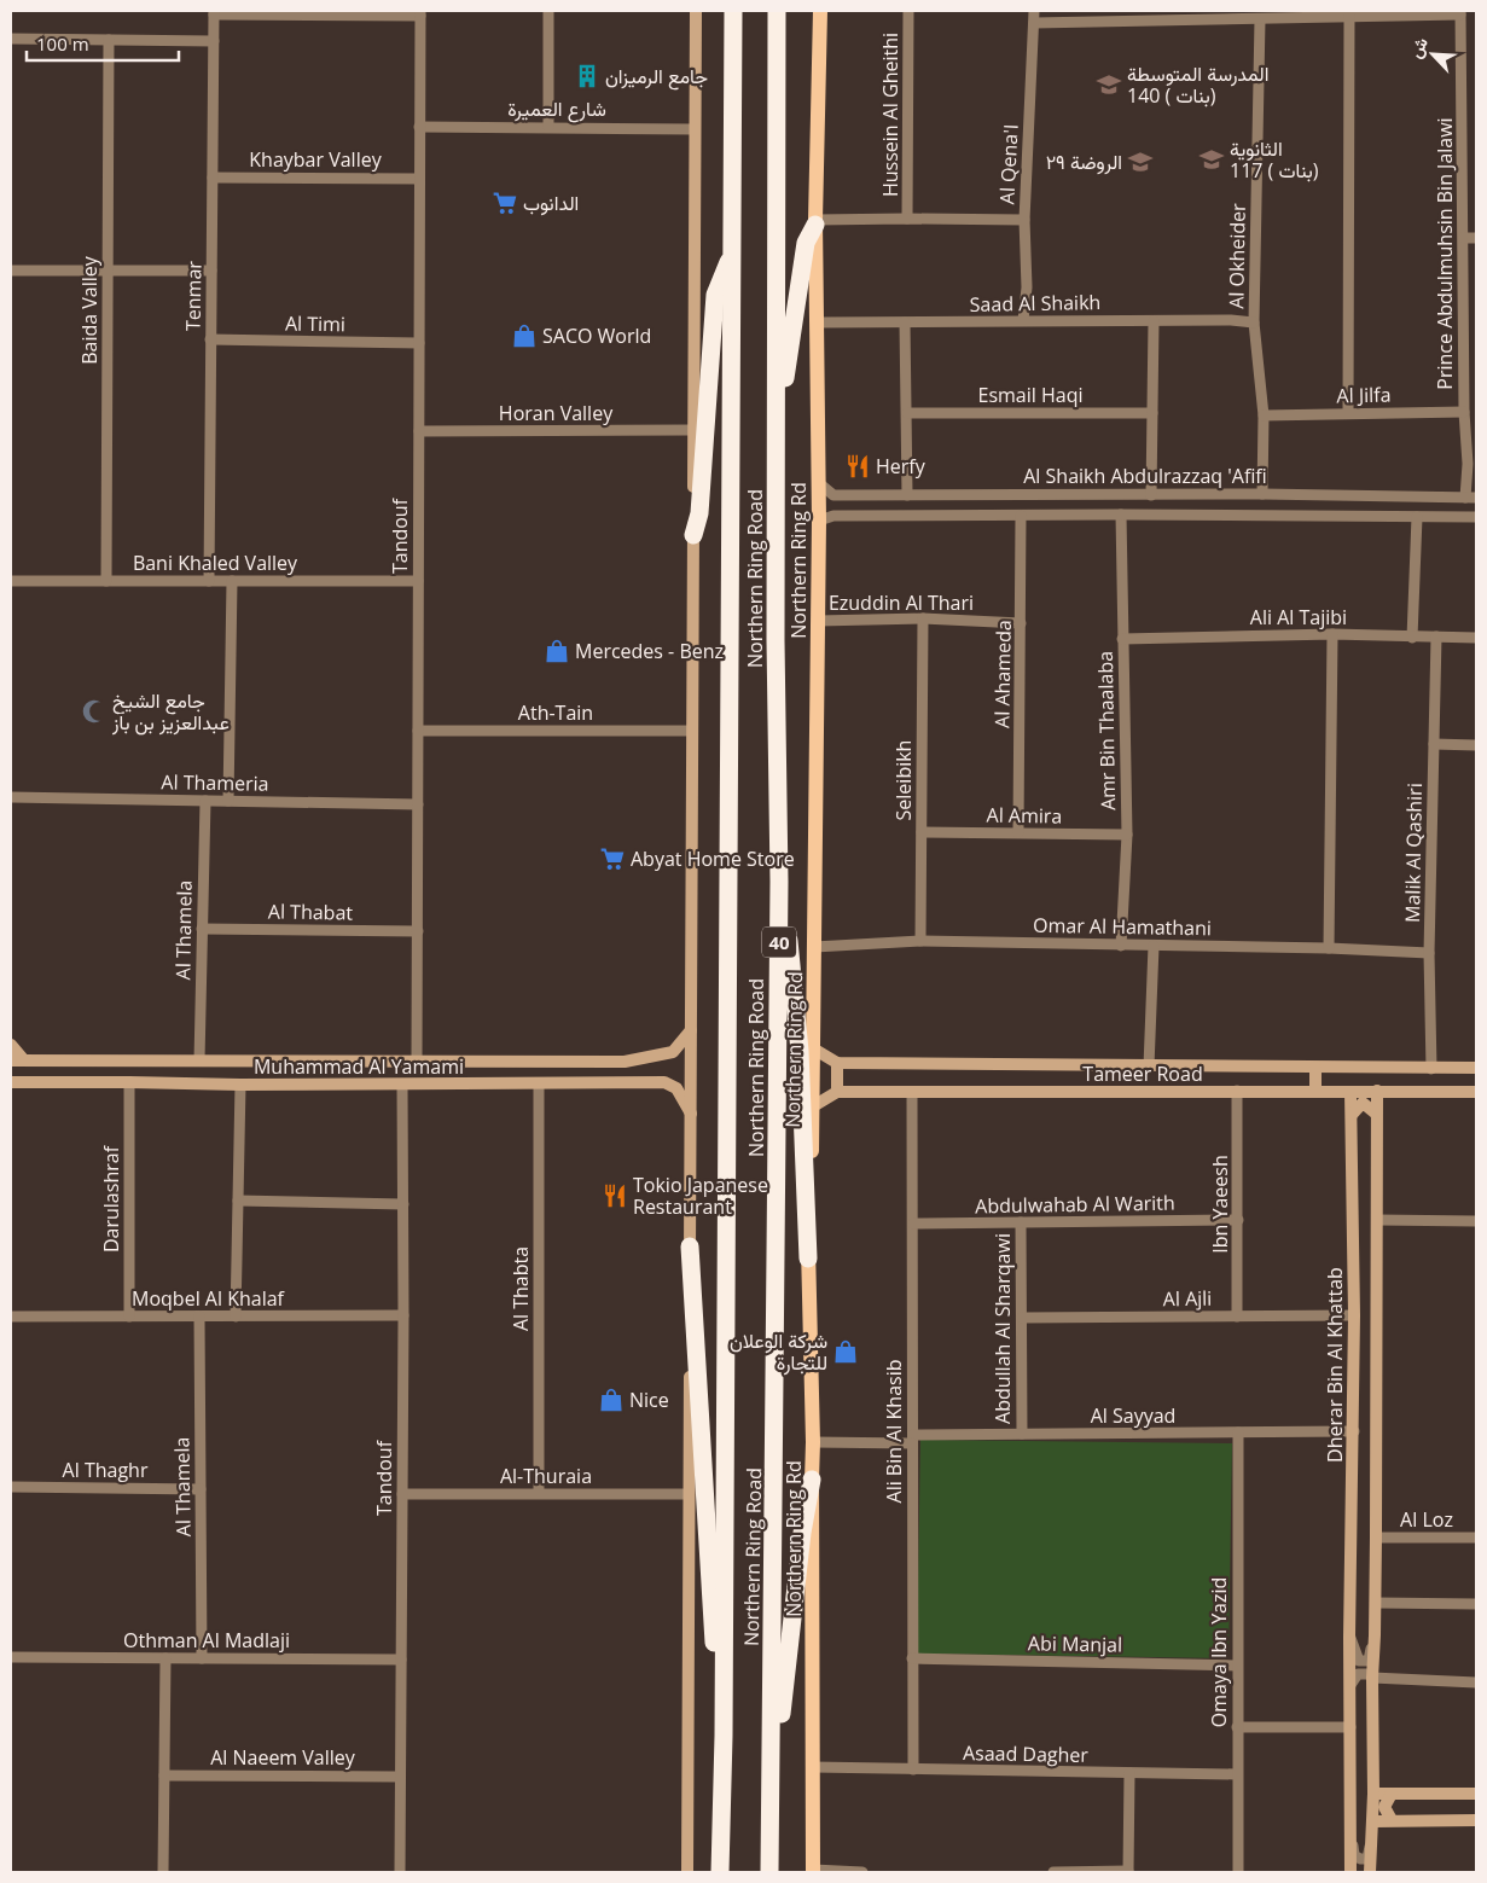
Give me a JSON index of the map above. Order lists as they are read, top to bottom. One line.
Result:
{"streets":{"highway":["Northern Ring Road","40"],"main road":["Northern Ring Rd"],"street":["شارع العميرة","Hussein Al Gheithi","Khaybar Valley","Al Qena'I","Prince Abdulmuhsin Bin Jalawi","Al Okheider","Tenmar","Saad Al Shaikh","Baida Valley","Al Timi","Esmail Haqi","Al Jilfa","Horan Valley","Al Shaikh Abdulrazzaq 'Afifi","Tandouf","Bani Khaled Valley","Ezuddin Al Thari","Ali Al Tajibi","Al Ahameda","Ath-Tain","Amr Bin Thaalaba","Seleibikh","Al Thameria","Al Amira","Malik Al Qashiri","Al Thabat","Omar Al Hamathani","Al Thamela","Muhammad Al Yamami","Tameer Road","Darulashraf","Abdulwahab Al Warith","Ibn Yaeesh","Al Thabta","Moqbel Al Khalaf","Al Ajli","Abdullah Al Sharqawi","Dherar Bin Al Khattab","Al Sayyad","Ali Bin Al Khasib","Al Thaghr","Al-Thuraia","Al Loz","Othman Al Madlaji","Abi Manjal","Omaya Ibn Yazid","Asaad Dagher","Al Naeem Valley"]},"crossings":[["شارع العميرة","Tandouf"],["Khaybar Valley","Tenmar"],["Khaybar Valley","Tandouf"],["Al Qena'I","Saad Al Shaikh"],["Prince Abdulmuhsin Bin Jalawi","Al Jilfa"],["Prince Abdulmuhsin Bin Jalawi","Al Shaikh Abdulrazzaq 'Afifi"],["Al Okheider","Saad Al Shaikh"],["Al Okheider","Al Jilfa"],["Al Okheider","Al Shaikh Abdulrazzaq 'Afifi"],["Tenmar","Al Timi"],["Tenmar","Bani Khaled Valley"],["Saad Al Shaikh","Northern Ring Rd"],["Baida Valley","Bani Khaled Valley"],["Al Timi","Tandouf"],["Horan Valley","Tandouf"],["Al Shaikh Abdulrazzaq 'Afifi","Northern Ring Rd"],["Al Shaikh Abdulrazzaq 'Afifi","Al Ahameda"],["Al Shaikh Abdulrazzaq 'Afifi","Amr Bin Thaalaba"],["Tandouf","Bani Khaled Valley"],["Tandouf","Ath-Tain"],["Tandouf","Al Thameria"],["Tandouf","Al Thabat"],["Tandouf","Muhammad Al Yamami"],["Tandouf","Moqbel Al Khalaf"],["Tandouf","Al-Thuraia"],["Tandouf","Othman Al Madlaji"],["Tandouf","Al Naeem Valley"],["Northern Ring Rd","Ezuddin Al Thari"],["Northern Ring Rd","Omar Al Hamathani"],["Northern Ring Rd","Al Sayyad"],["Northern Ring Rd","Asaad Dagher"],["Ezuddin Al Thari","Al Ahameda"],["Ezuddin Al Thari","Seleibikh"],["Ali Al Tajibi","Amr Bin Thaalaba"],["Ali Al Tajibi","Malik Al Qashiri"],["Al Ahameda","Al Amira"],["Amr Bin Thaalaba","Al Amira"],["Amr Bin Thaalaba","Omar Al Hamathani"],["Seleibikh","Al Amira"],["Seleibikh","Omar Al Hamathani"],["Al Thameria","Al Thamela"],["Malik Al Qashiri","Omar Al Hamathani"],["Al Thabat","Al Thamela"],["Al Thamela","Muhammad Al Yamami"],["Al Thamela","Moqbel Al Khalaf"],["Al Thamela","Al Thaghr"],["Al Thamela","Othman Al Madlaji"],["Muhammad Al Yamami","Darulashraf"],["Muhammad Al Yamami","Al Thabta"],["Tameer Road","Ibn Yaeesh"],["Tameer Road","Dherar Bin Al Khattab"],["Tameer Road","Ali Bin Al Khasib"],["Darulashraf","Moqbel Al Khalaf"],["Abdulwahab Al Warith","Ibn Yaeesh"],["Abdulwahab Al Warith","Abdullah Al Sharqawi"],["Abdulwahab Al Warith","Ali Bin Al Khasib"],["Ibn Yaeesh","Al Ajli"],["Al Thabta","Al-Thuraia"],["Al Ajli","Abdullah Al Sharqawi"],["Al Ajli","Dherar Bin Al Khattab"],["Abdullah Al Sharqawi","Al Sayyad"],["Dherar Bin Al Khattab","Al Sayyad"],["Al Sayyad","Ali Bin Al Khasib"],["Al Sayyad","Omaya Ibn Yazid"],["Ali Bin Al Khasib","Abi Manjal"],["Ali Bin Al Khasib","Asaad Dagher"],["Abi Manjal","Omaya Ibn Yazid"],["Omaya Ibn Yazid","Asaad Dagher"]],"places":{"building":["جامع الرميزان"],"school or university":["المدرسة المتوسطة 140 ( بنات)","الثانوية 117 ( بنات)","الروضة ٢٩"],"supermarket":["الدانوب","Abyat Home Store"],"shop":["SACO World","Mercedes - Benz","شركة الوعلان للتجارة","Nice"],"restaurant":["Herfy","Tokio Japanese Restaurant"],"mosque":["جامع الشيخ عبدالعزيز بن باز"]},"scale_bar":"100 m","north":"top left"}
